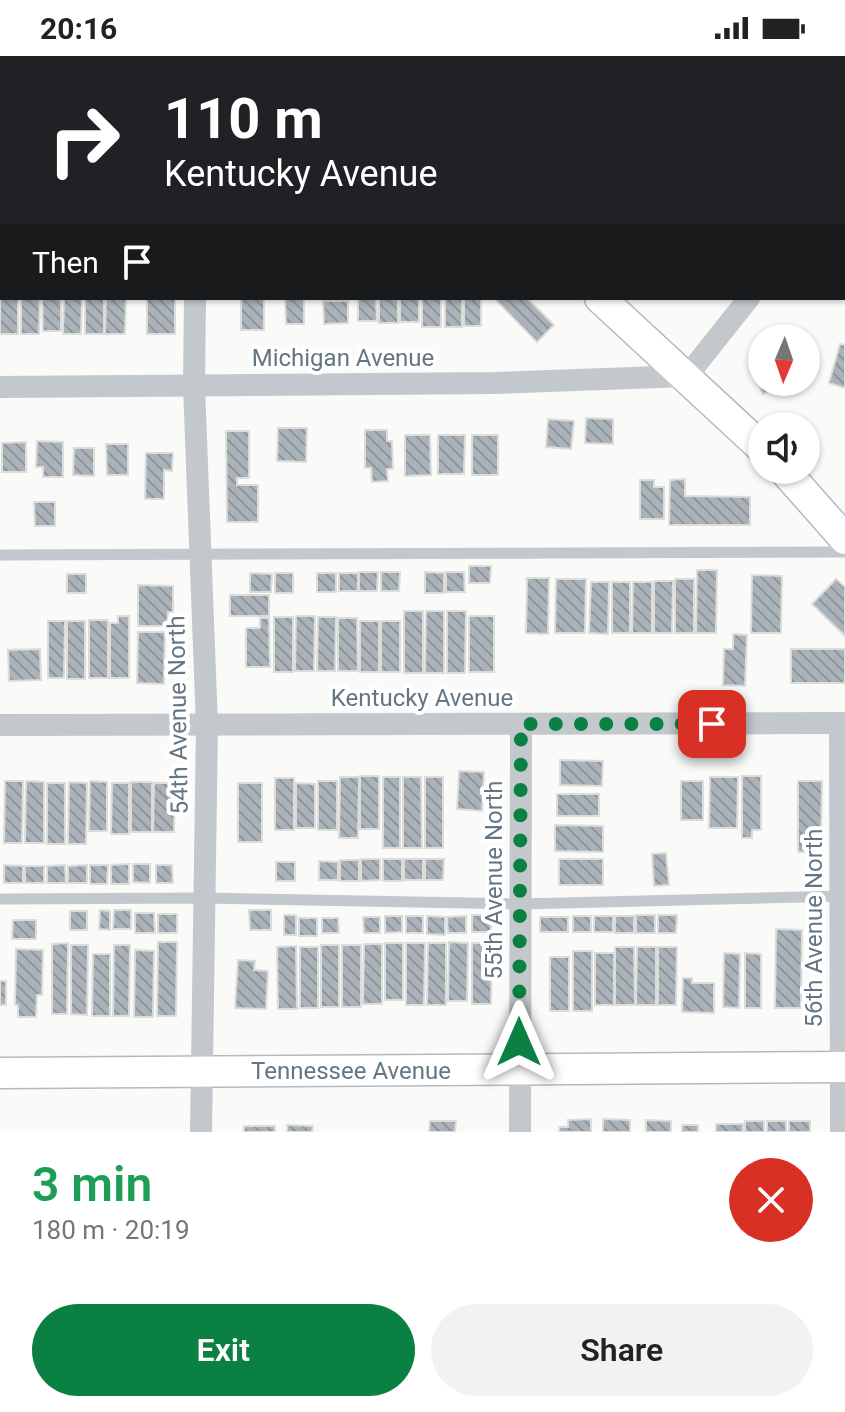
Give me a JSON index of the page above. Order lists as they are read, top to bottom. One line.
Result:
{"streets":{"street":["Michigan Avenue","Kentucky Avenue","54th Avenue North","55th Avenue North","56th Avenue North","Tennessee Avenue"]},"crossings":[["Michigan Avenue","54th Avenue North"],["Kentucky Avenue","54th Avenue North"],["Kentucky Avenue","55th Avenue North"],["Kentucky Avenue","56th Avenue North"],["54th Avenue North","Tennessee Avenue"],["55th Avenue North","Tennessee Avenue"],["56th Avenue North","Tennessee Avenue"]],"north":"bottom","page":{"status":"20:16","turn":["110 m","Kentucky Avenue"],"then":"Then","heading":["3 min","180 m · 20:19"],"buttons":["Exit","Share"]}}
